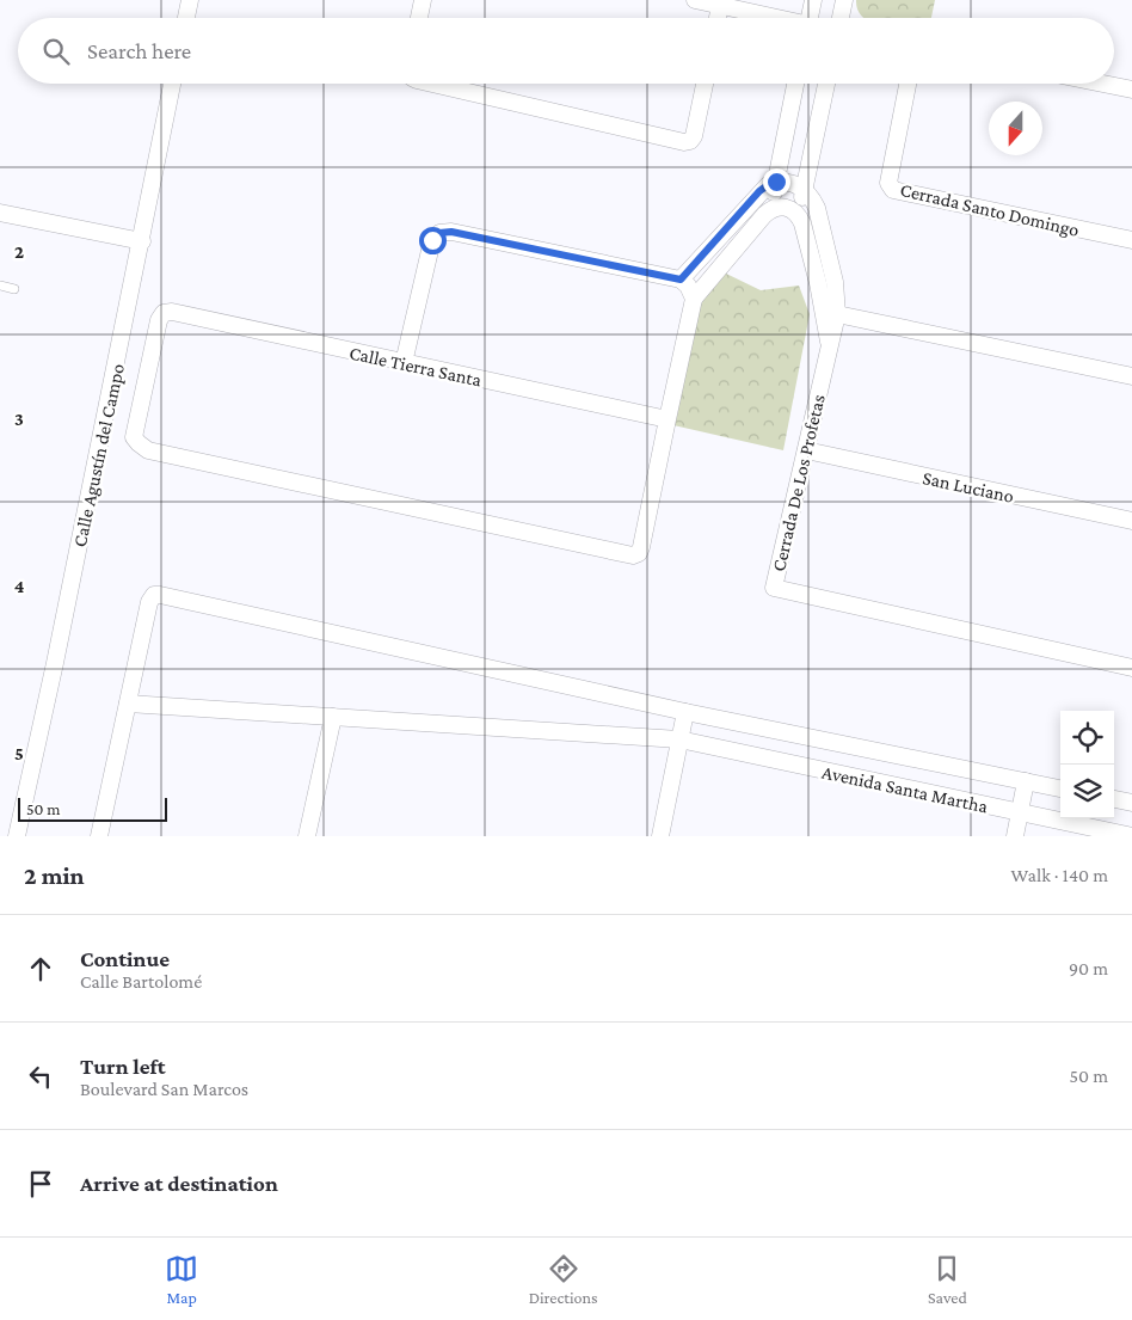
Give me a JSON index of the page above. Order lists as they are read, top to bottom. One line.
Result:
{"streets":{"street":["Cerrada Santo Domingo","Calle Tierra Santa","Calle Agustín del Campo","Cerrada De Los Profetas","San Luciano","Avenida Santa Martha"]},"crossings":[["Cerrada De Los Profetas","San Luciano"]],"scale_bar":"50 m","north":"bottom","page":{"search":"Search here","scale":"50 m","heading":["2 min","Walk · 140 m"],"list":[["Continue","Calle Bartolomé","90 m"],["Turn left","Boulevard San Marcos","50 m"],"Arrive at destination"],"nav":["Map","Directions","Saved"]},"grid":{"rows":["2","3","4","5"]}}
